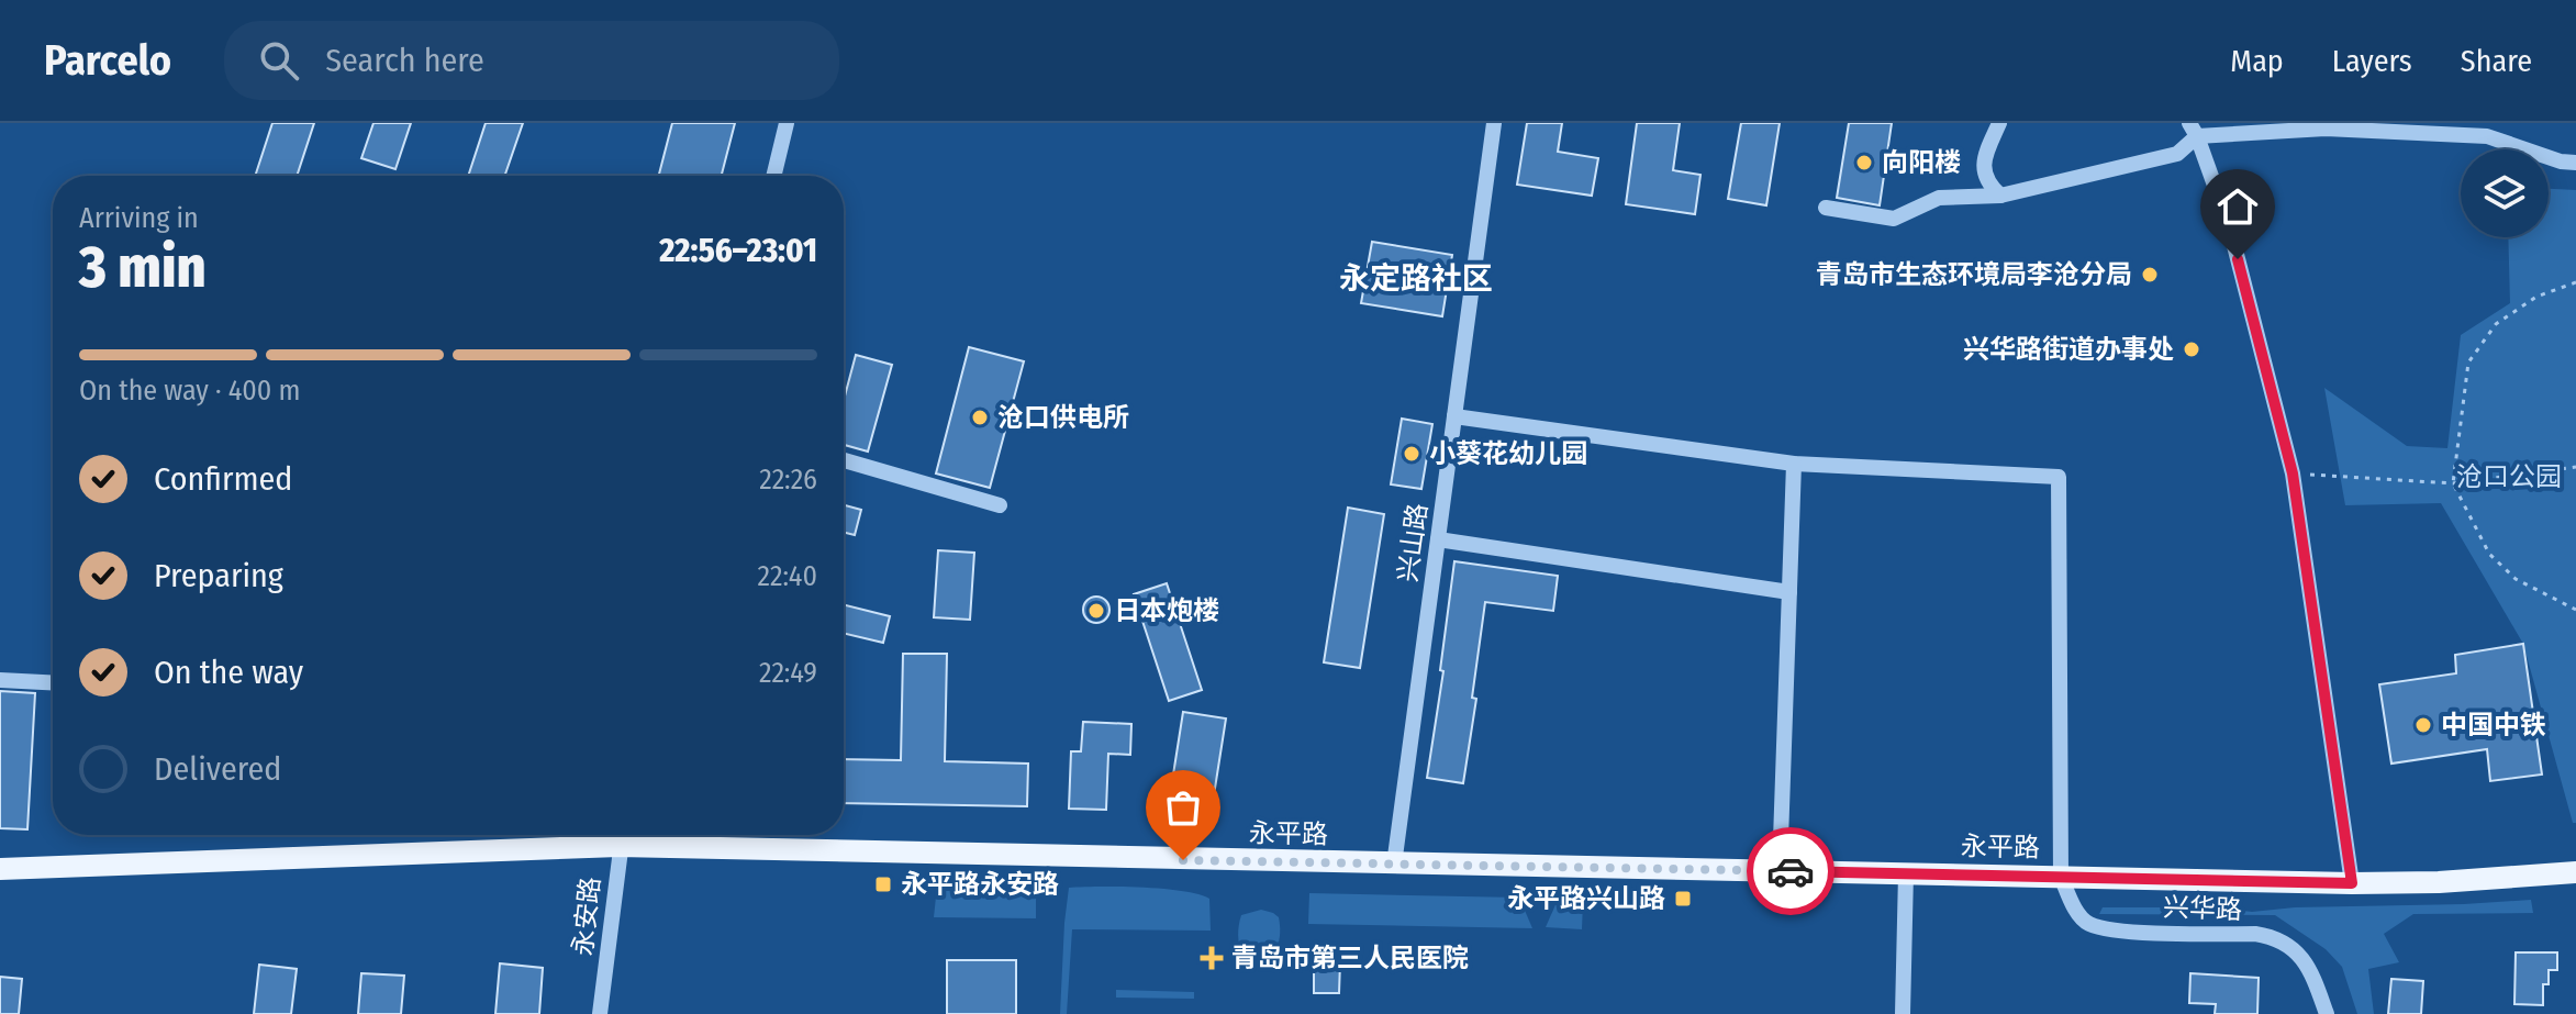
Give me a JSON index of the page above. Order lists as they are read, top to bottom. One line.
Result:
{"streets":{"main road":["永平路"],"street":["兴山路","兴华路","永安路"]},"crossings":[["兴山路","永平路"],["永平路","兴华路"],["永平路","永安路"]],"districts":["永定路社区"],"parks":["沧口公园"],"places":{"other":["向阳楼","青岛市生态环境局李沧分局","兴华路街道办事处","沧口供电所","小葵花幼儿园","日本炮楼","中国中铁"],"transit":["永平路永安路","永平路兴山路"],"health":["青岛市第三人民医院"]},"page":{"header":"Parcelo","search":"Search here","nav":["Map","Layers","Share"],"heading":["3 min","Arriving in","22:56–23:01"],"bar":"On the way · 400 m","list":[["Confirmed","22:26"],["Preparing","22:40"],["On the way","22:49"],"Delivered"]}}
